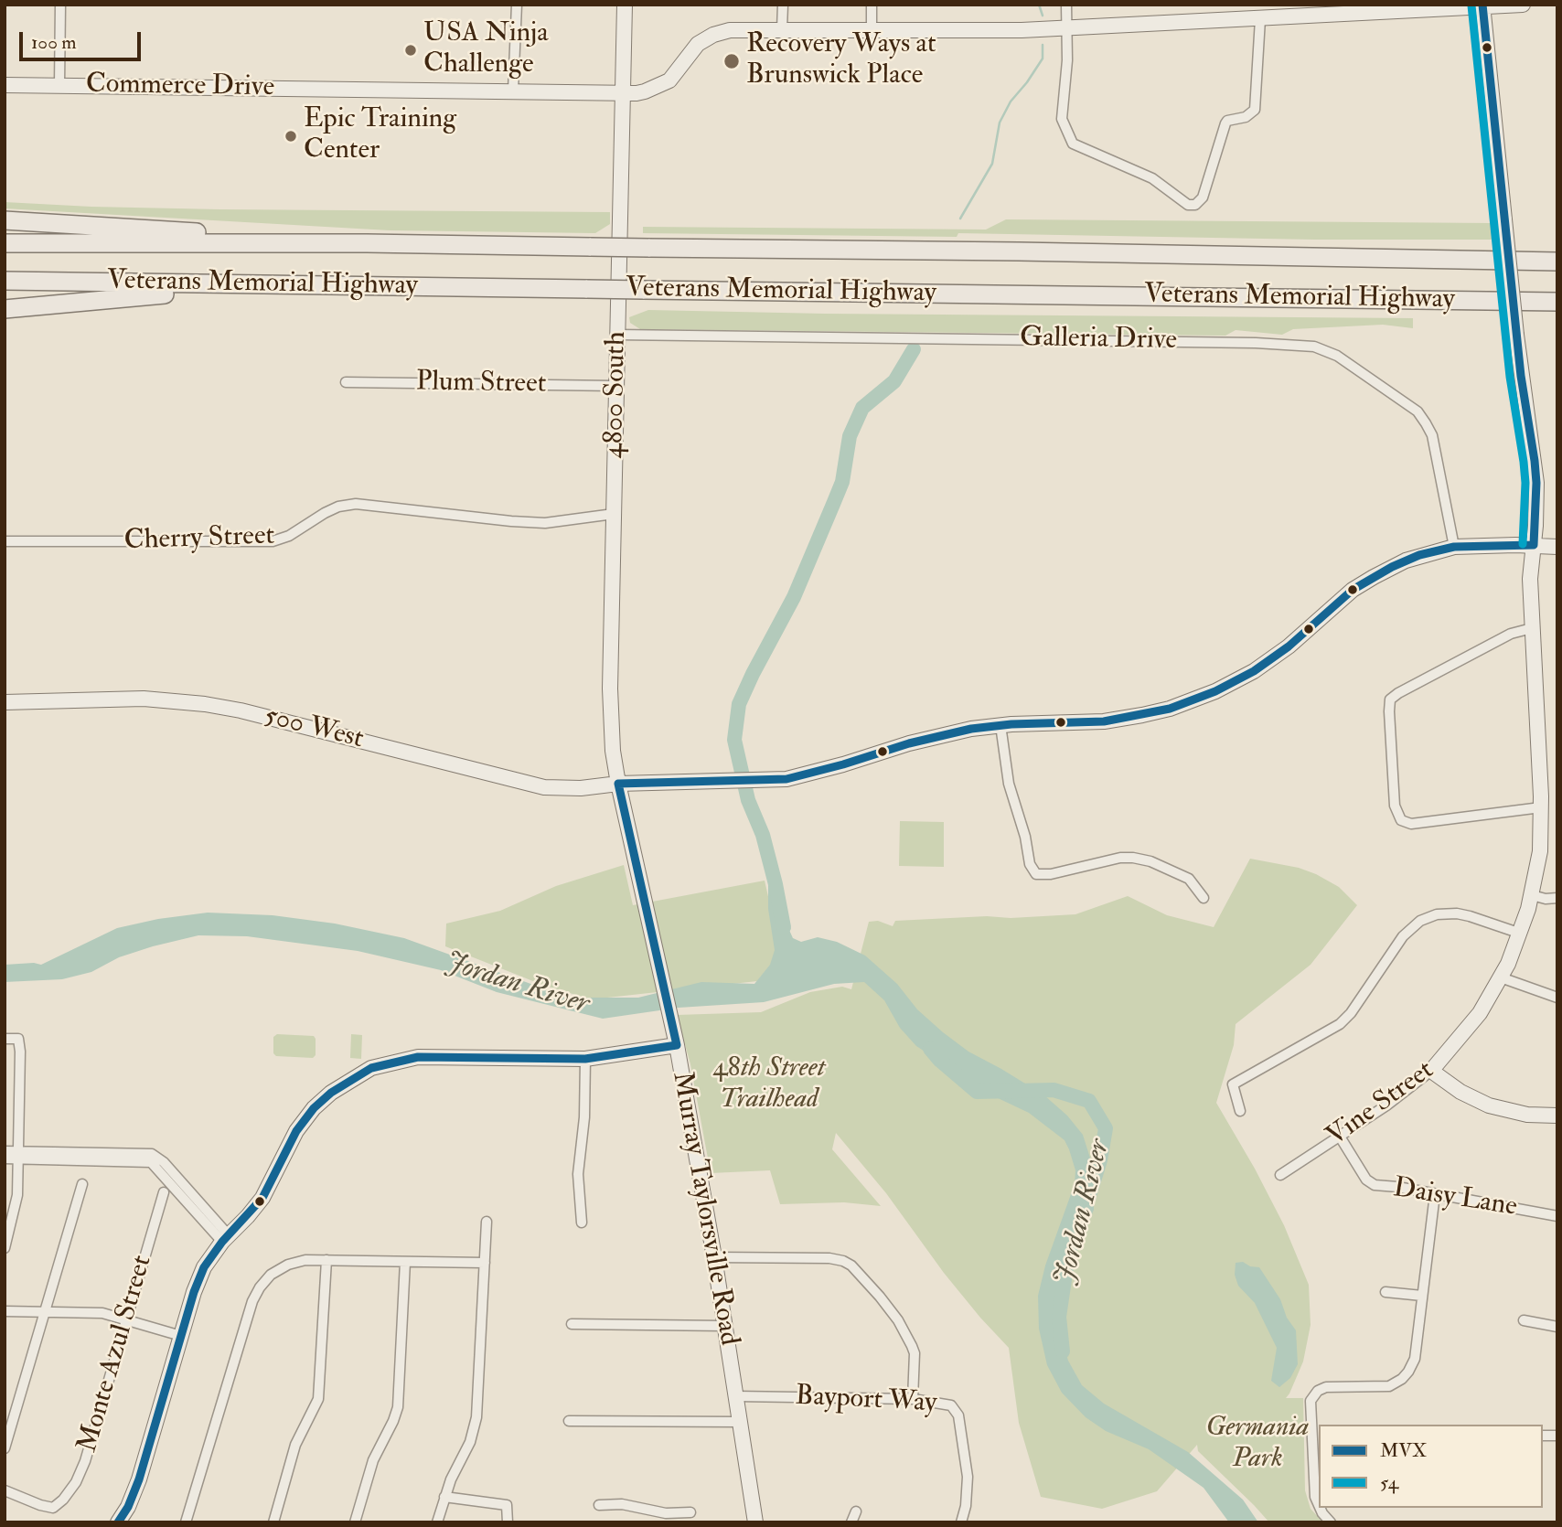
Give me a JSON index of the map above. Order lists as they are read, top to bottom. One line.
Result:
{"streets":{"highway":["Veterans Memorial Highway"],"street":["Commerce Drive","Galleria Drive","Plum Street","4800 South","Cherry Street","500 West","Vine Street","Daisy Lane","Murray Taylorsville Road","Monte Azul Street","Bayport Way"]},"crossings":[["Commerce Drive","4800 South"],["Commerce Drive","Vine Street"],["Galleria Drive","4800 South"],["Galleria Drive","500 West"],["Plum Street","4800 South"],["4800 South","Cherry Street"],["4800 South","500 West"],["4800 South","Murray Taylorsville Road"],["500 West","Vine Street"],["500 West","Murray Taylorsville Road"],["Vine Street","Daisy Lane"],["Murray Taylorsville Road","Bayport Way"]],"water":["Jordan River"],"parks":["48th Street Trailhead","Germania Park"],"places":["USA Ninja Challenge","Recovery Ways at Brunswick Place","Epic Training Center"],"lines":["transit line MVX","transit line 54"],"legend":["MVX","54"],"scale_bar":"100 m"}
